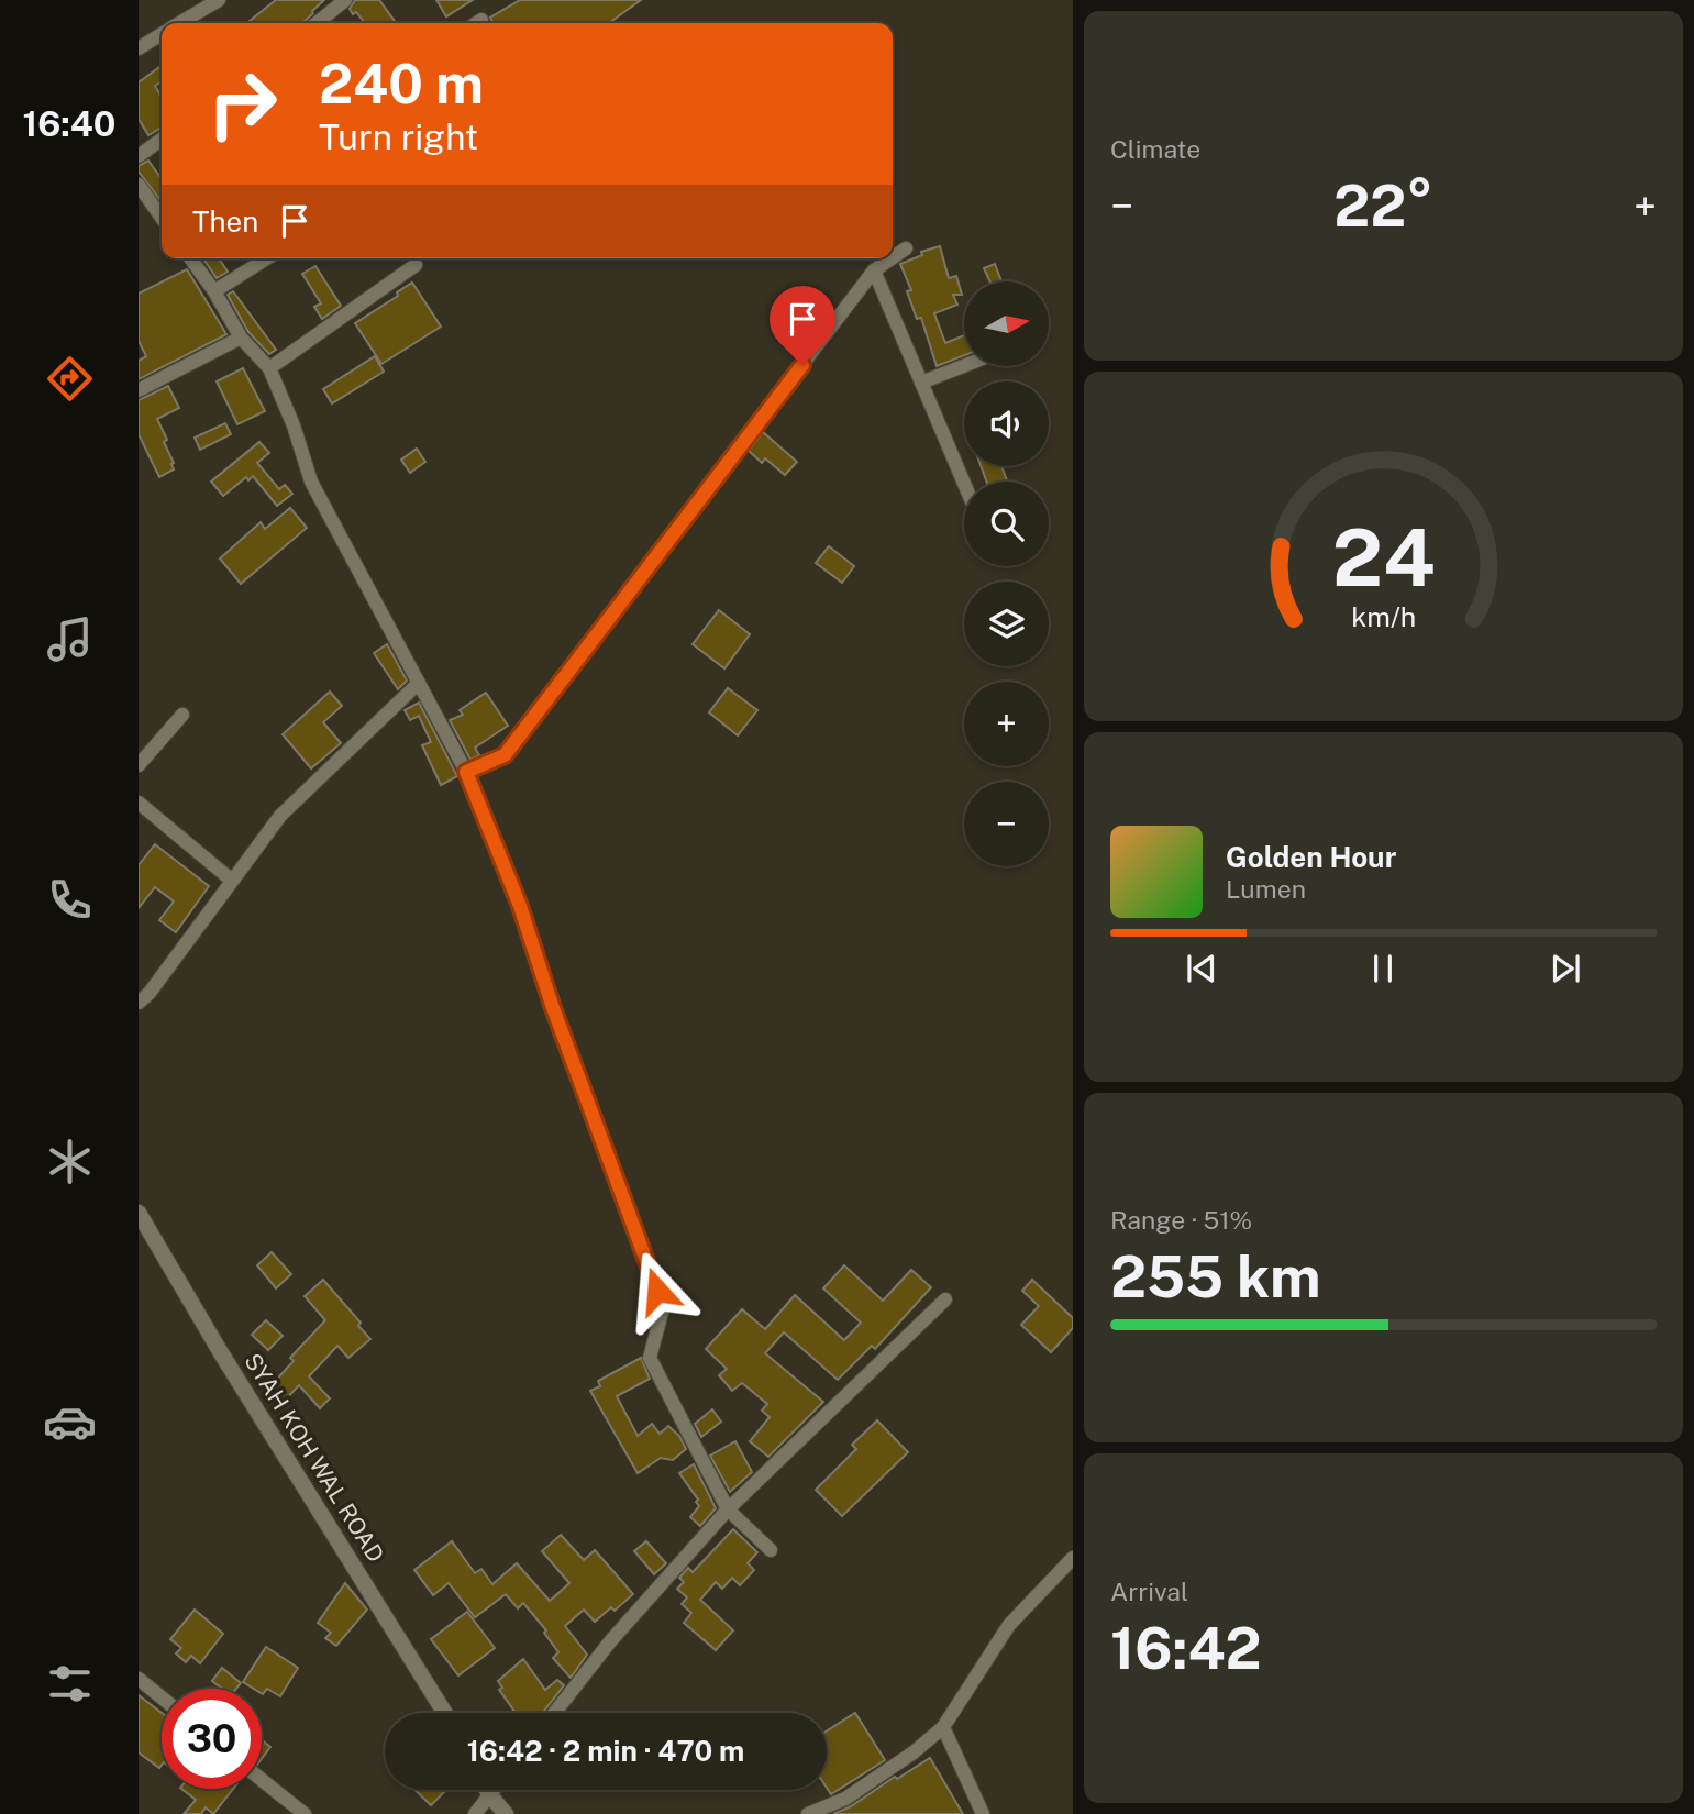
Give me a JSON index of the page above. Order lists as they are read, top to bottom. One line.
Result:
{"streets":{"street":["SYAH KOH WAL ROAD"]},"north":"right","page":{"tabs":"16:40","tile":["Climate",["Range · 51%","255 km"],["Arrival","16:42"]],"turn":["240 m","Turn right"],"heat":["−","22°","+"],"then":"Then","map_buttons":["+","−"],"song":["Golden Hour","Lumen"],"limit":"30","trip":"16:42 · 2 min · 470 m","gauge":["24","km/h"]}}
